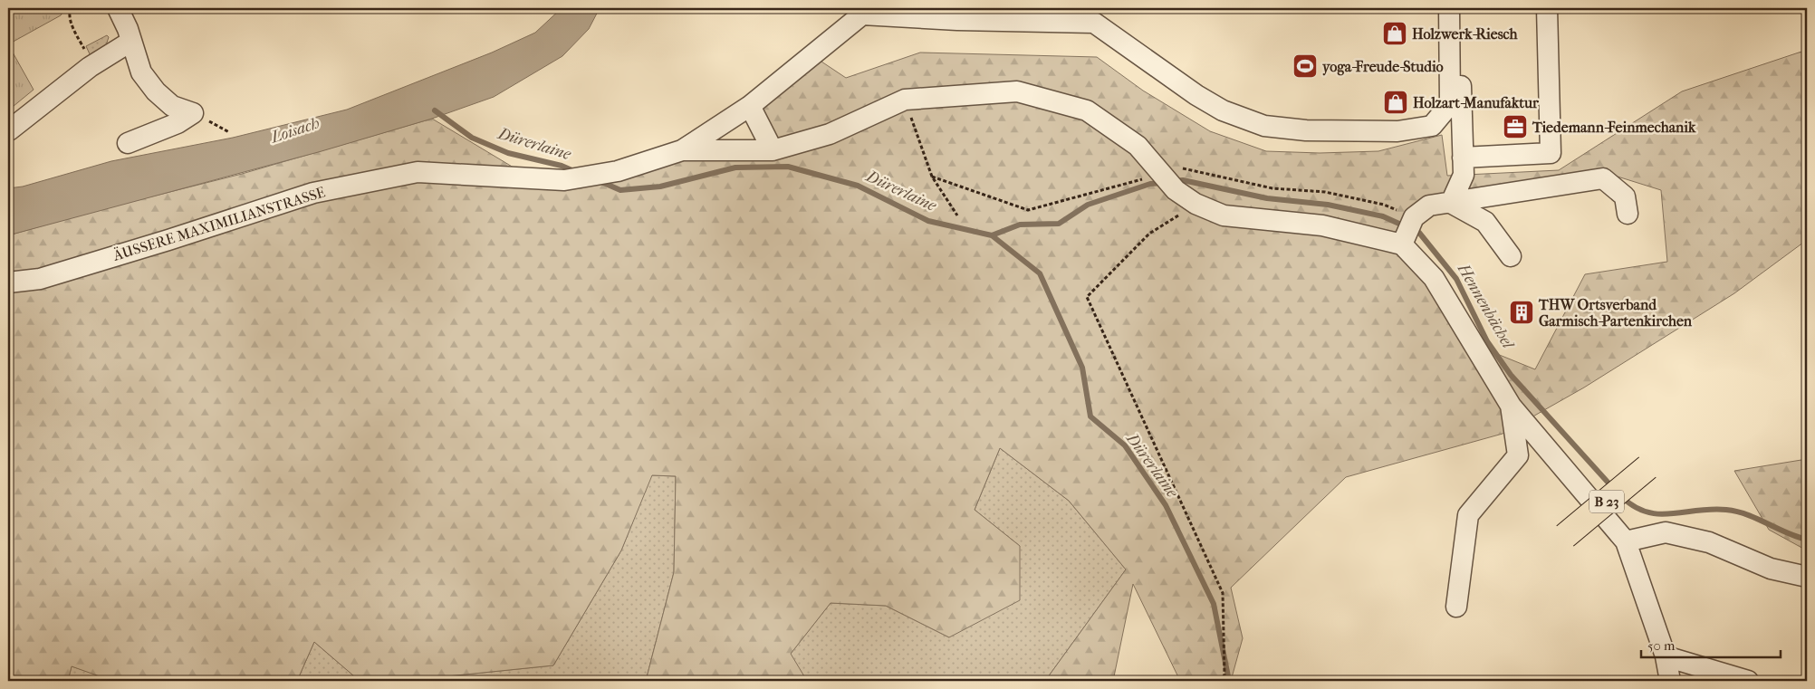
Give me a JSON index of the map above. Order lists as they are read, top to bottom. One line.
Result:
{"streets":{"main road":["B 23"],"street":["ÄUSSERE MAXIMILIANSTRASSE"]},"water":["Loisach","Dürerlaine","Hennenbächel"],"places":{"shop":["Holzwerk-Riesch","Holzart-Manufaktur"],"sports":["yoga-Freude-Studio"],"office":["Tiedemann-Feinmechanik"],"building":["THW Ortsverband Garmisch-Partenkirchen"]},"scale_bar":"50 m"}
